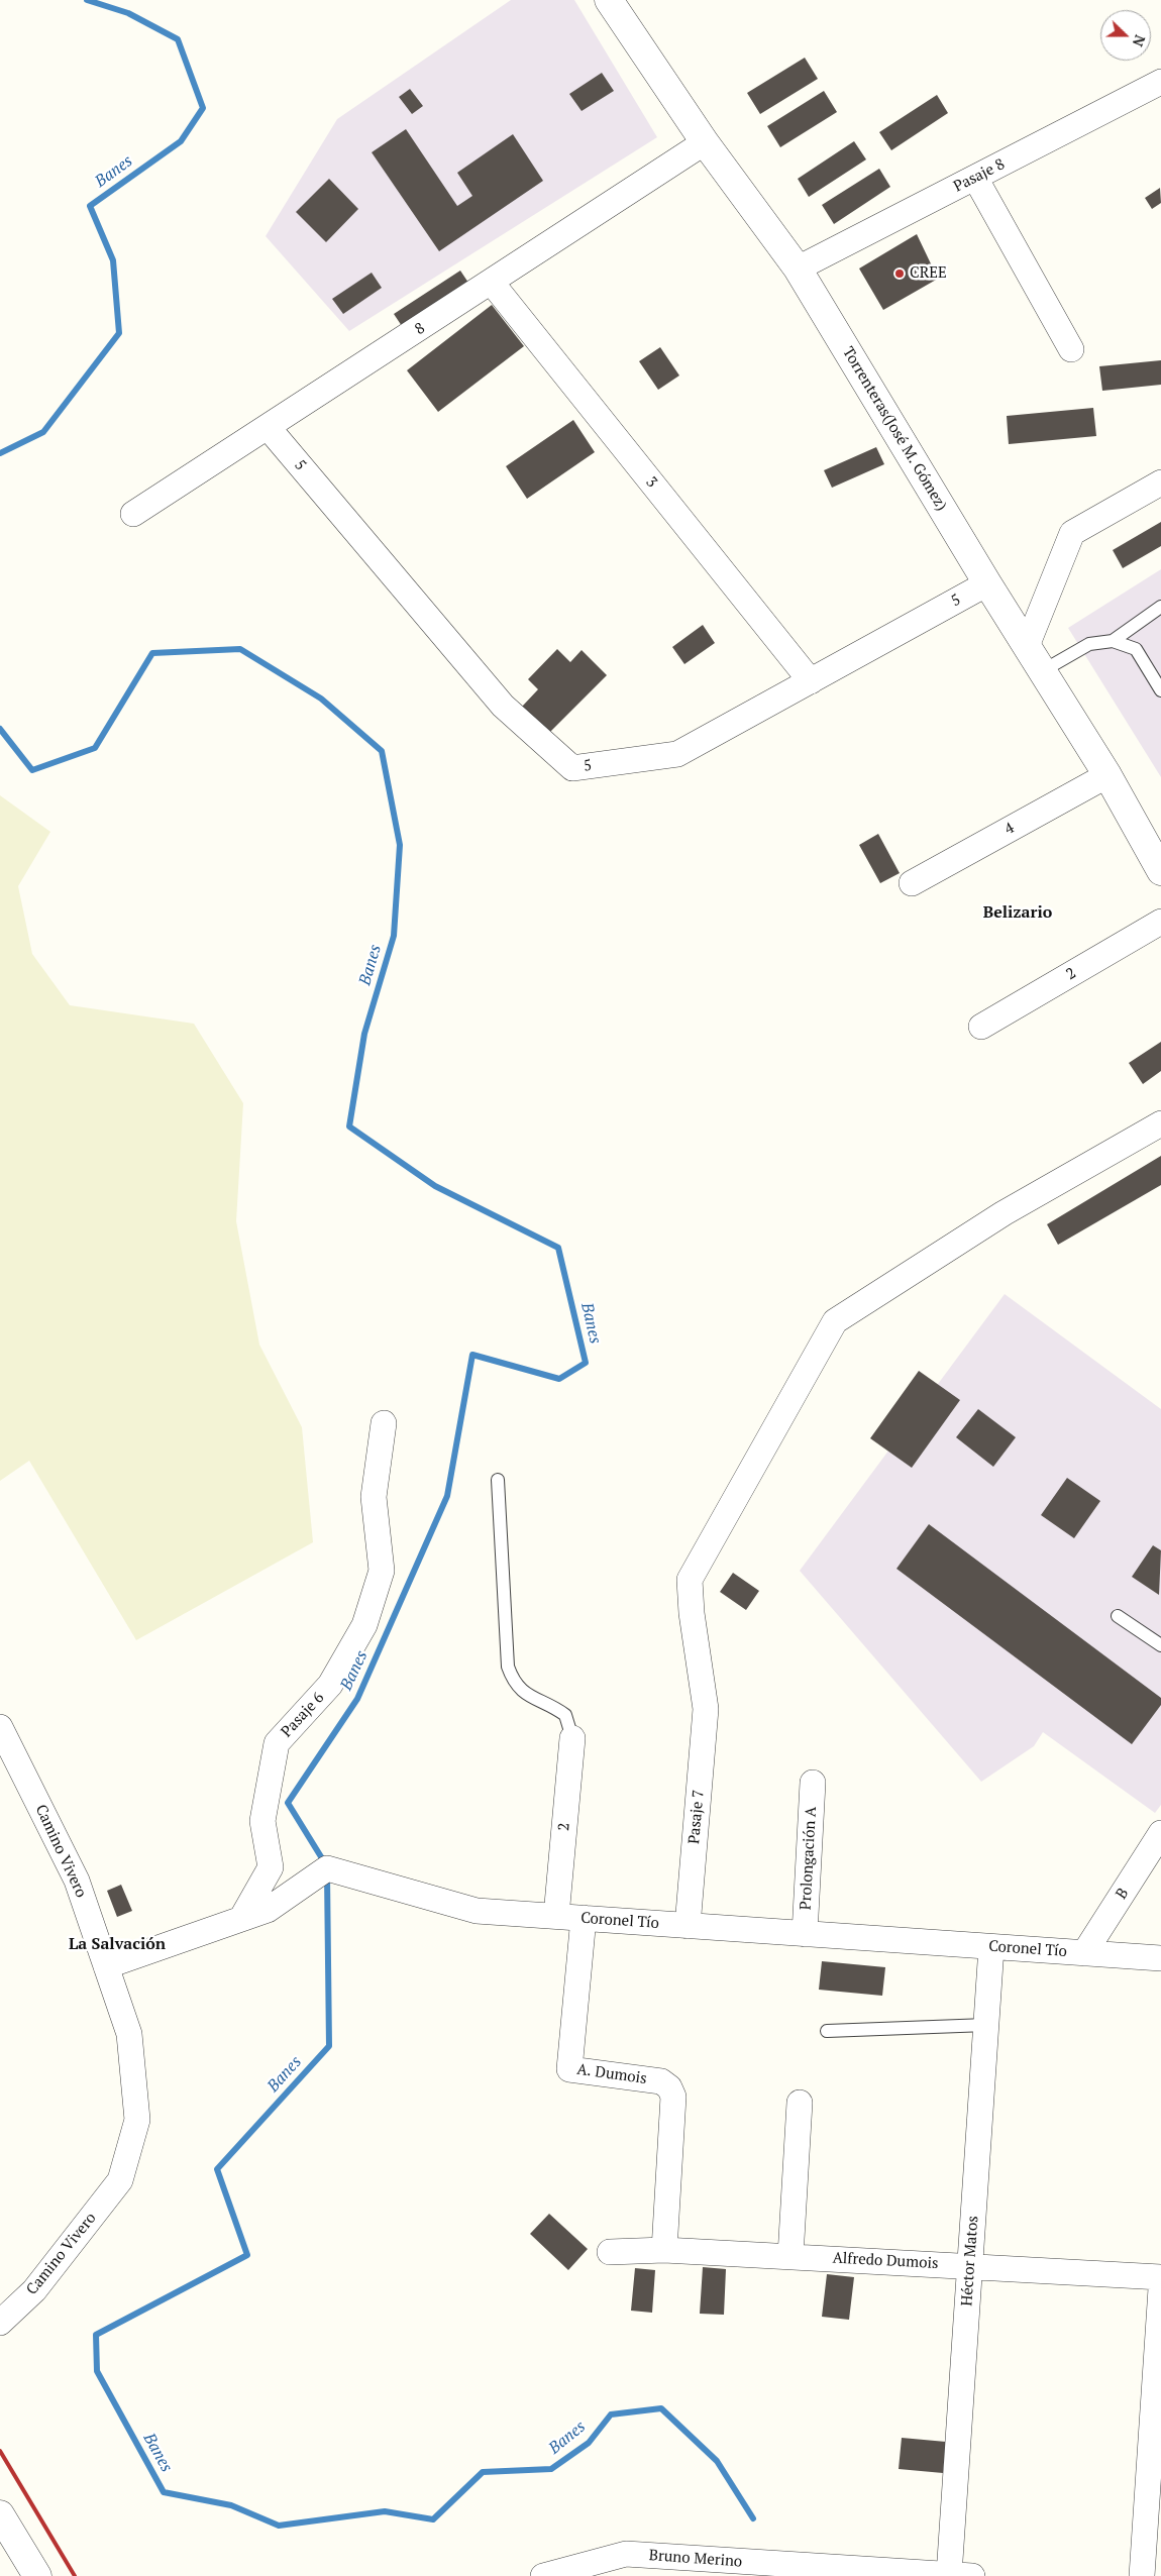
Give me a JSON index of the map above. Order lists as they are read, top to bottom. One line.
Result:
{"streets":{"street":["Pasaje 8","8","Torrenteras(José M. Gómez)","5","3","4","2","Pasaje 6","Pasaje 7","Camino Vivero","Prolongación A","B","Coronel Tío","A. Dumois","Alfredo Dumois","Héctor Matos","Bruno Merino"]},"crossings":[["Pasaje 8","Torrenteras(José M. Gómez)"],["8","Torrenteras(José M. Gómez)"],["8","5"],["8","3"],["Torrenteras(José M. Gómez)","5"],["Torrenteras(José M. Gómez)","4"],["5","3"],["2","Coronel Tío"],["Pasaje 6","Coronel Tío"],["Pasaje 7","Coronel Tío"],["Camino Vivero","Coronel Tío"],["Prolongación A","Coronel Tío"],["B","Coronel Tío"],["Coronel Tío","A. Dumois"],["Coronel Tío","Héctor Matos"],["A. Dumois","Alfredo Dumois"],["Alfredo Dumois","Héctor Matos"],["Héctor Matos","Bruno Merino"]],"districts":["Belizario","La Salvación"],"water":["Banes"],"places":["CREE"],"north":"right"}
